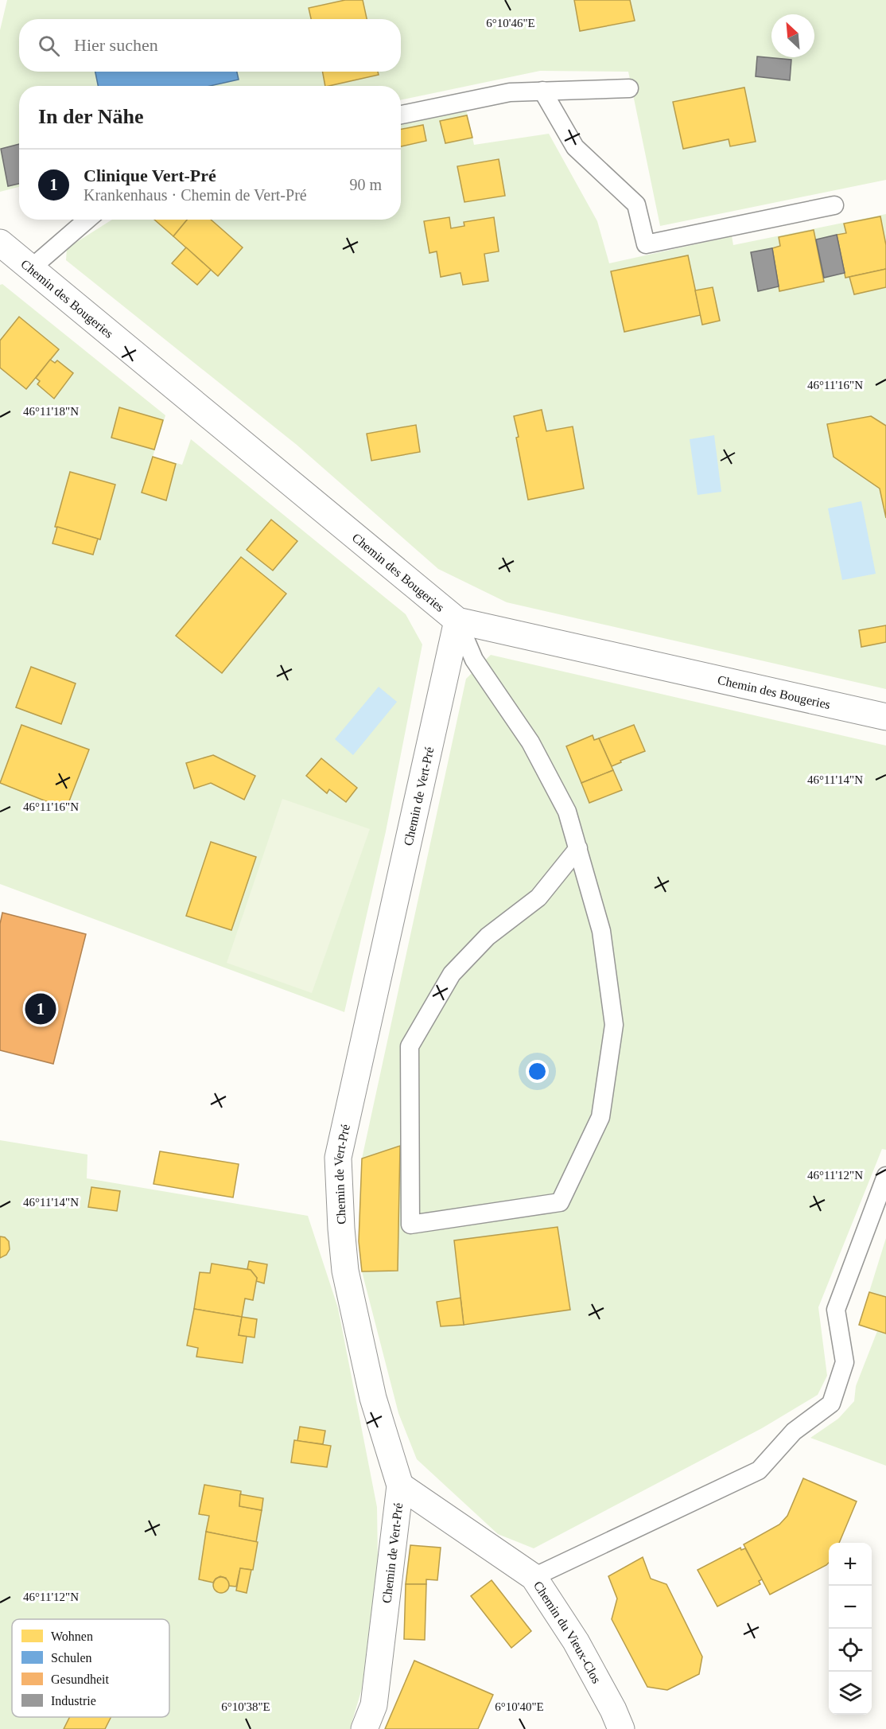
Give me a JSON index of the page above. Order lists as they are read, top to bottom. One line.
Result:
{"streets":{"street":["Chemin des Bougeries","Chemin de Vert-Pré","Chemin du Vieux-Clos"]},"crossings":[["Chemin des Bougeries","Chemin de Vert-Pré"],["Chemin de Vert-Pré","Chemin du Vieux-Clos"]],"legend":["Wohnen","Schulen","Gesundheit","Industrie"],"north":"top left","page":{"search":"Hier suchen","heading":"In der Nähe","list":[{"mark":"1","name":"Clinique Vert-Pré","note":"Krankenhaus · Chemin de Vert-Pré","value":"90 m"}],"pins":"1","map_buttons":["+","−"]},"coordinates":["6°10'46\"E","46°11'16\"N","46°11'18\"N","46°11'14\"N","46°11'12\"N","6°10'38\"E","6°10'40\"E"]}
